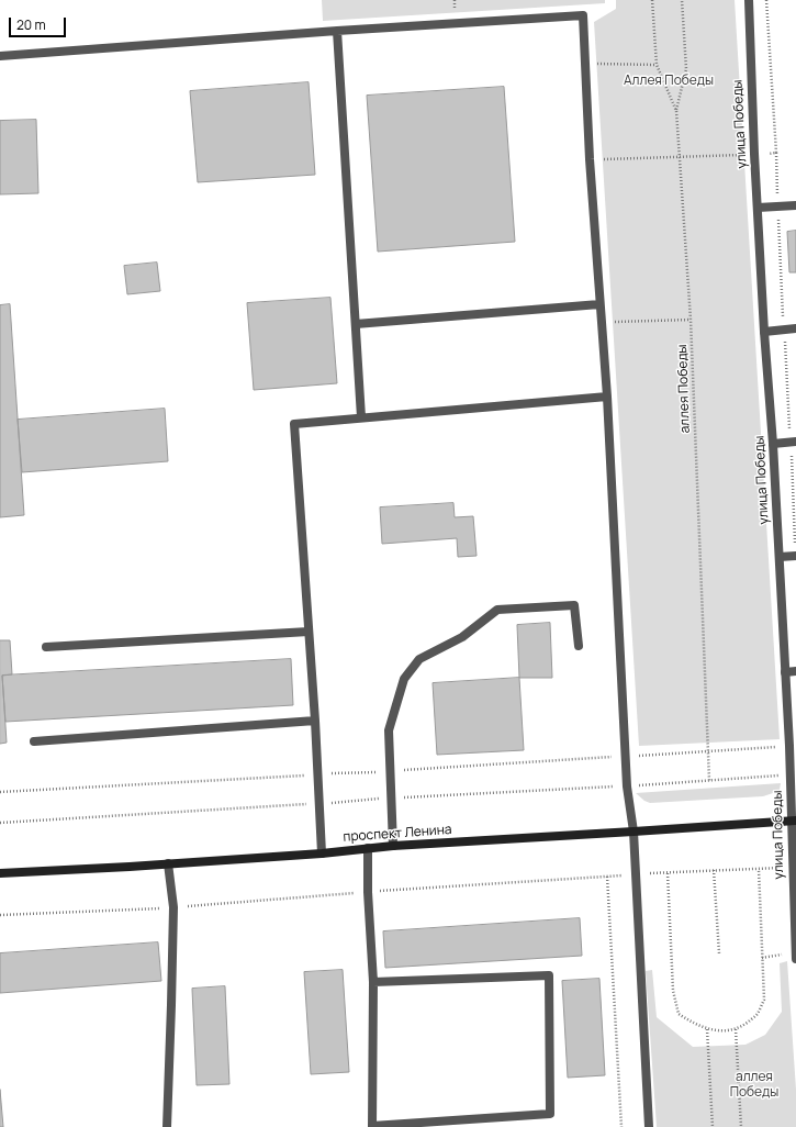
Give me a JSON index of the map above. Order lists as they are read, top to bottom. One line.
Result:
{"streets":{"street":["улица Победы","проспект Ленина"],"path":["аллея Победы"]},"crossings":[["улица Победы","проспект Ленина"]],"parks":["Аллея Победы","аллея Победы"],"scale_bar":"20 m"}
